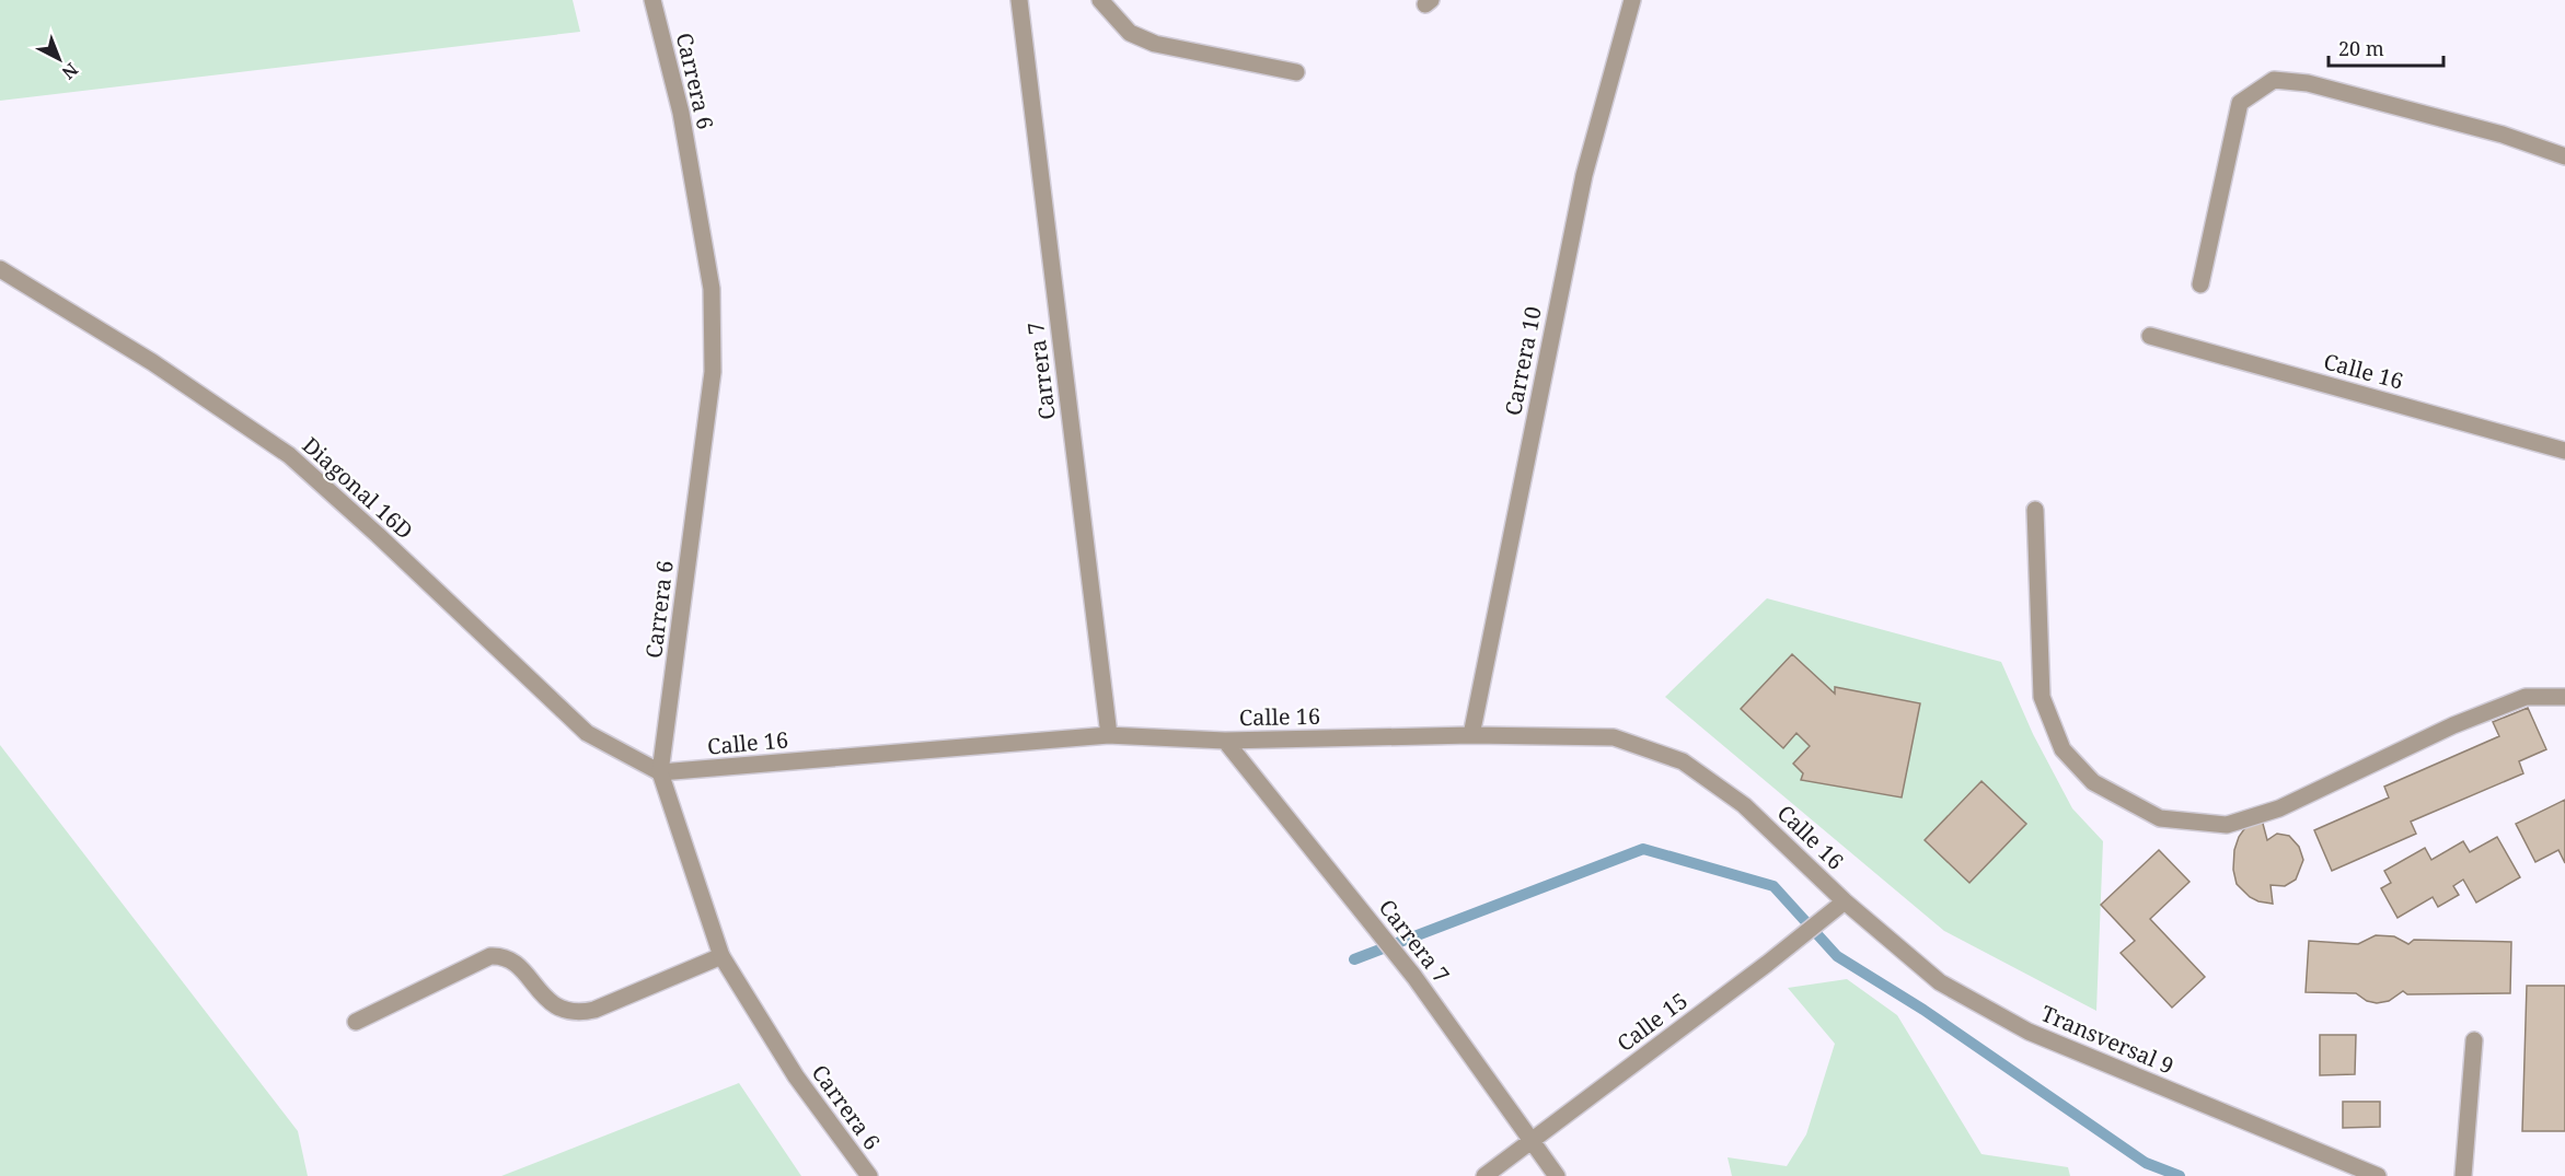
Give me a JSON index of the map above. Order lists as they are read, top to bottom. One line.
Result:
{"streets":{"street":["Carrera 6","Carrera 10","Carrera 7","Calle 16","Diagonal 16D","Calle 15","Transversal 9"]},"crossings":[["Carrera 6","Calle 16"],["Carrera 6","Diagonal 16D"],["Carrera 10","Calle 16"],["Carrera 7","Calle 16"],["Carrera 7","Calle 15"],["Calle 16","Diagonal 16D"],["Calle 16","Calle 15"],["Calle 16","Transversal 9"],["Calle 15","Transversal 9"]],"scale_bar":"20 m","north":"bottom right"}
